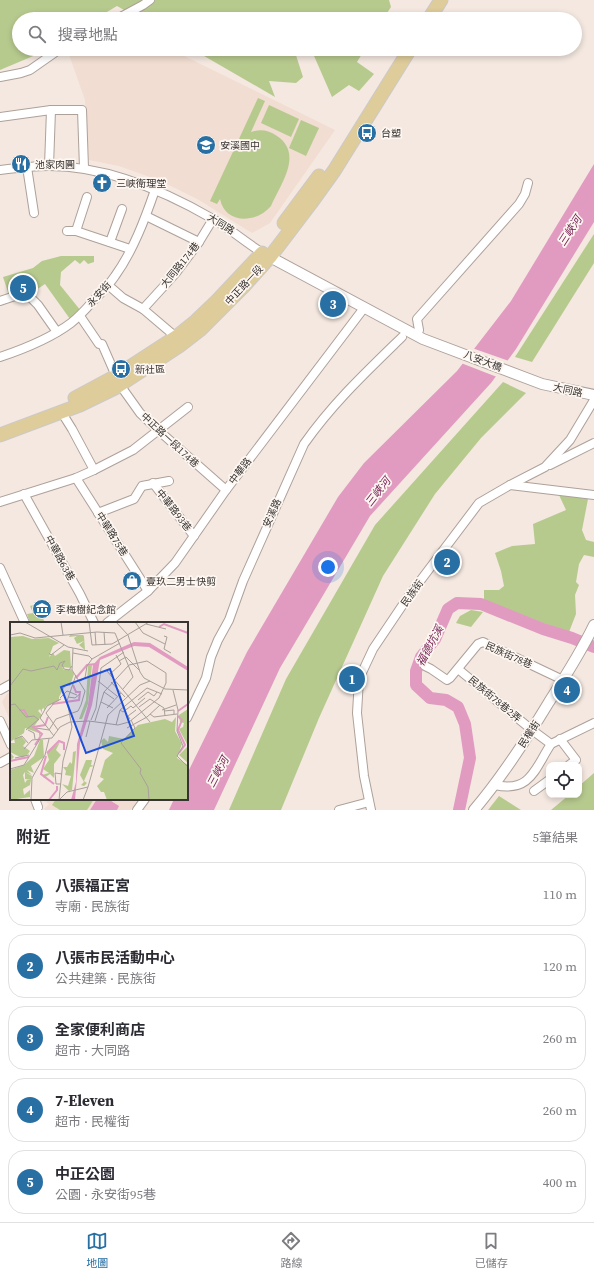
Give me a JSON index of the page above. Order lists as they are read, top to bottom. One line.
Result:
{"streets":{"main road":["中正路一段"],"street":["大同路","大同路174巷","永安街","八安大橋","中正路一段174巷","中華路","中華路93巷","安溪路","中華路75巷","中華路63巷","民族街","民族街78巷","民族街78巷2弄","民權街"]},"crossings":[["大同路","大同路174巷"],["大同路","中正路一段"],["大同路","永安街"],["大同路","八安大橋"],["大同路","中華路"],["中正路一段","中正路一段174巷"],["永安街","中正路一段174巷"],["中正路一段174巷","中華路"],["中華路","中華路93巷"],["中華路","中華路75巷"],["民族街78巷","民族街78巷2弄"],["民族街78巷","民權街"],["民族街78巷2弄","民權街"]],"water":["三峽河","福德坑溪"],"places":{"bus stop":["台塑","新社區"],"school or university":["安溪國中"],"restaurant":["池家肉圓"],"church":["三峽衛理堂"],"shop":["壹玖二男士快剪"],"museum":["李梅樹紀念館"]},"page":{"search":"搜尋地點","pins":["5","3","2","1","4"],"heading":["附近","5筆結果"],"list":[{"mark":"1","name":"八張福正宮","note":"寺廟 · 民族街","value":"110 m"},{"mark":"2","name":"八張市民活動中心","note":"公共建築 · 民族街","value":"120 m"},{"mark":"3","name":"全家便利商店","note":"超市 · 大同路","value":"260 m"},{"mark":"4","name":"7-Eleven","note":"超市 · 民權街","value":"260 m"},{"mark":"5","name":"中正公園","note":"公園 · 永安街95巷","value":"400 m"}],"nav":["地圖","路線","已儲存"]}}
